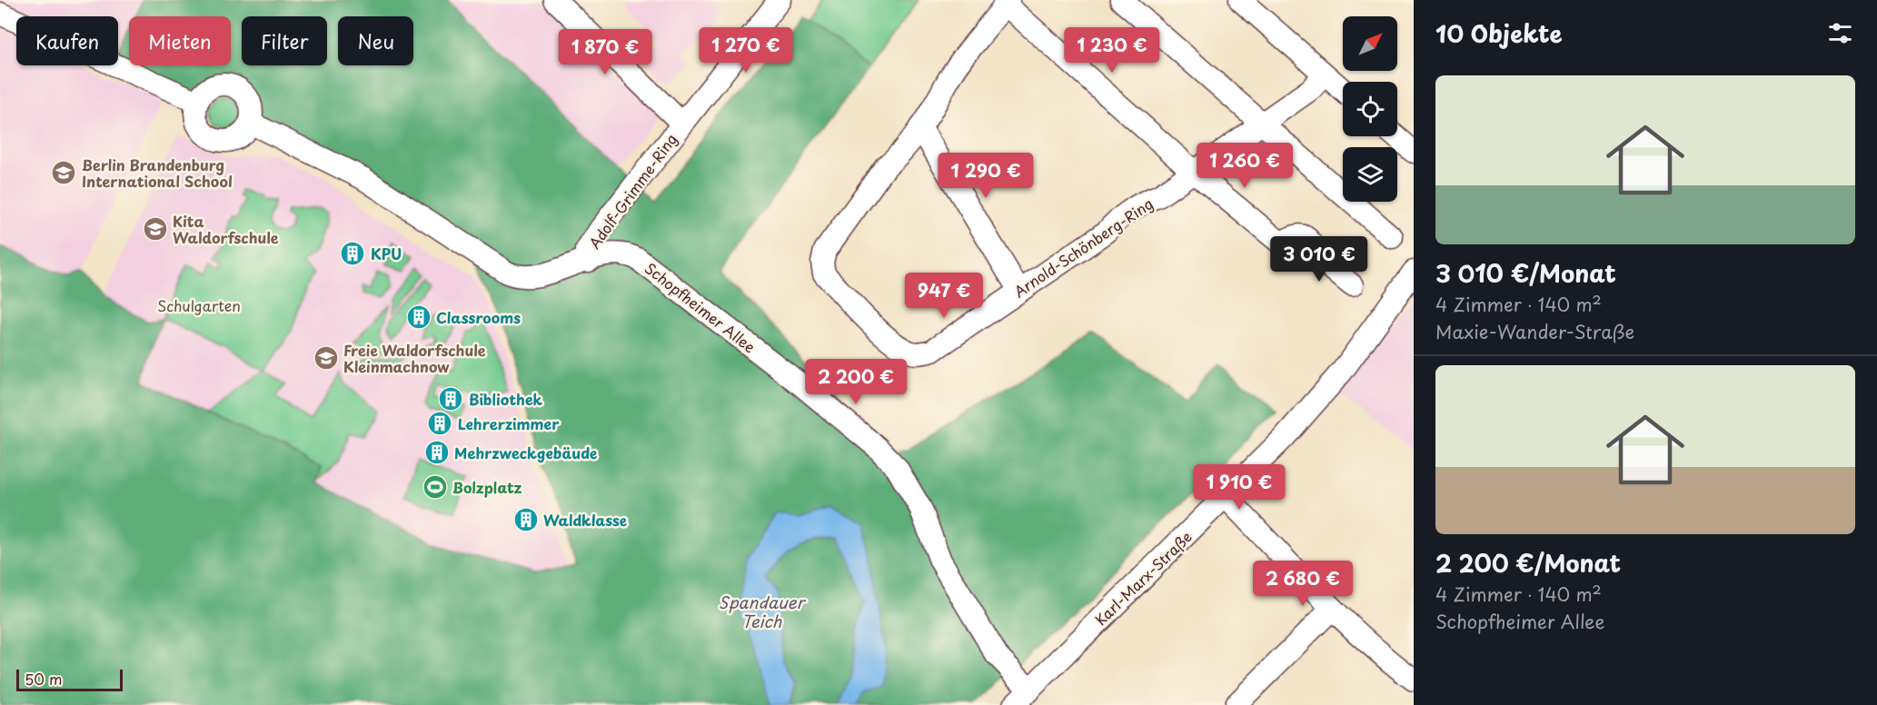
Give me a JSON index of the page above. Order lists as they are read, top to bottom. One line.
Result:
{"streets":{"street":["Adolf-Grimme-Ring","Arnold-Schönberg-Ring","Schopfheimer Allee","Karl-Marx-Straße"]},"crossings":[["Adolf-Grimme-Ring","Schopfheimer Allee"],["Schopfheimer Allee","Karl-Marx-Straße"]],"water":["Spandauer Teich"],"parks":["Schulgarten"],"places":{"school or university":["Berlin Brandenburg International School","Kita Waldorfschule","Freie Waldorfschule Kleinmachnow"],"building":["KPU","Classrooms","Bibliothek","Lehrerzimmer","Mehrzweckgebäude","Waldklasse"],"sports":["Bolzplatz"]},"scale_bar":"50 m","north":"top right","page":{"heading":"10 Objekte","chip":["Kaufen","Mieten","Filter","Neu"],"price":["1 270 €","1 230 €","1 870 €","1 260 €","1 290 €","3 010 €","947 €","2 200 €","1 910 €","2 680 €"],"list":[{"name":"3 010 €/Monat","note":"4 Zimmer · 140 m² · Maxie-Wander-Straße"},{"name":"2 200 €/Monat","note":"4 Zimmer · 140 m² · Schopfheimer Allee"}],"scale":"50 m"}}
